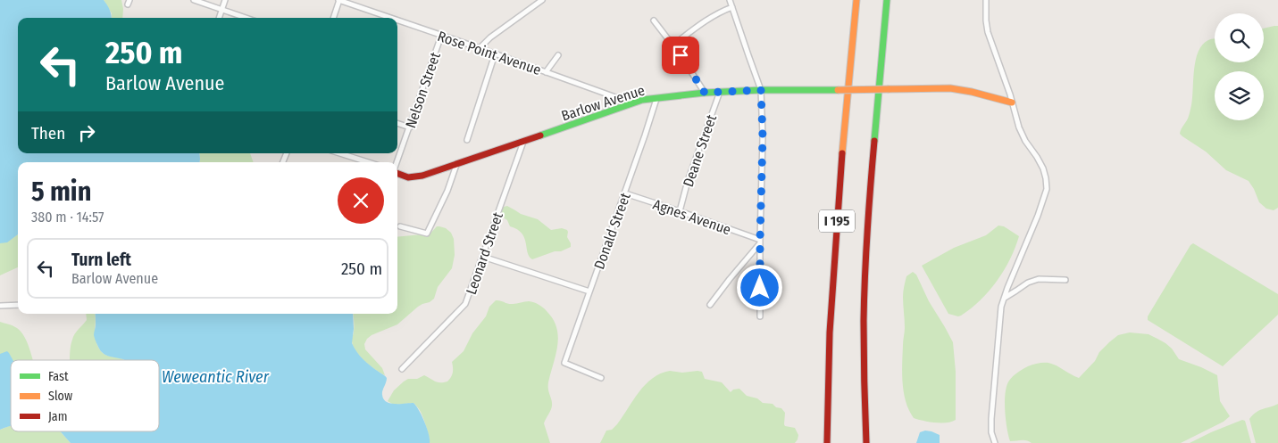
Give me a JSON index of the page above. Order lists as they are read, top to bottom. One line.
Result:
{"streets":{"main road":["Barlow Avenue","I 195"],"street":["Rose Point Avenue","Nelson Street","Deane Street","Agnes Avenue","Donald Street","Leonard Street"]},"crossings":[["Rose Point Avenue","Nelson Street"],["Rose Point Avenue","Barlow Avenue"],["Barlow Avenue","Deane Street"],["Barlow Avenue","Donald Street"],["Barlow Avenue","Leonard Street"],["Deane Street","Agnes Avenue"],["Agnes Avenue","Donald Street"]],"water":["Weweantic River"],"legend":["Fast","Slow","Jam"],"page":{"turn":["250 m","Barlow Avenue"],"then":"Then","heading":["5 min","380 m · 14:57"],"list":[{"name":"Turn left","note":"Barlow Avenue","value":"250 m"}]}}
